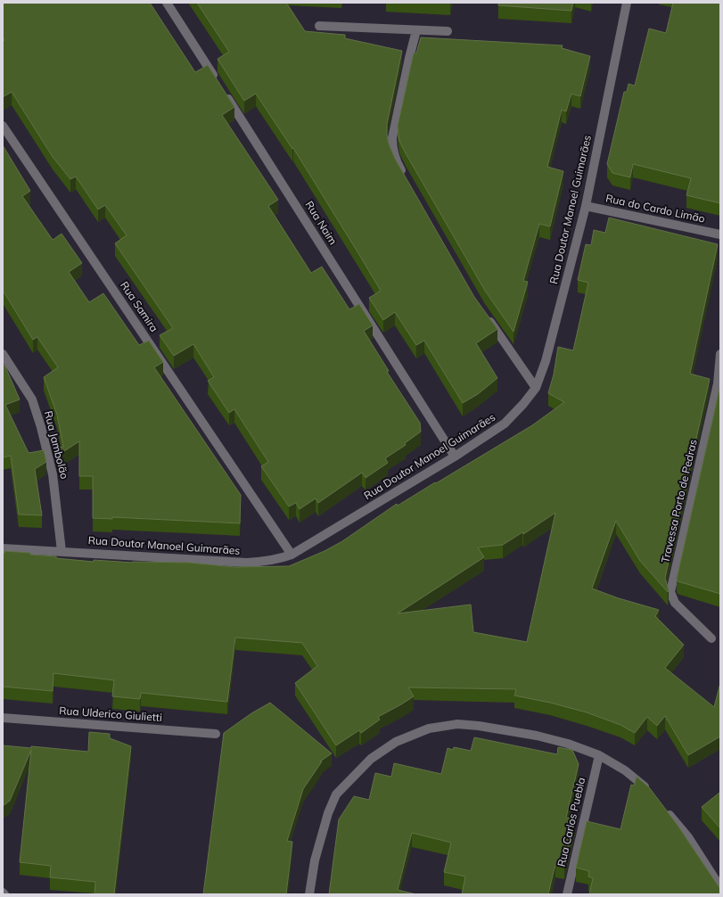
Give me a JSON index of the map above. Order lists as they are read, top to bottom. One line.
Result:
{"streets":{"street":["Rua do Cardo Limão","Rua Doutor Manoel Guimarães","Rua Naim","Rua Samira","Rua Jambolão","Travessa Porto de Pedras","Rua Ulderico Giulietti","Rua Carlos Puebla"]},"crossings":[["Rua do Cardo Limão","Rua Doutor Manoel Guimarães"],["Rua Doutor Manoel Guimarães","Rua Naim"],["Rua Doutor Manoel Guimarães","Rua Samira"],["Rua Doutor Manoel Guimarães","Rua Jambolão"]]}
